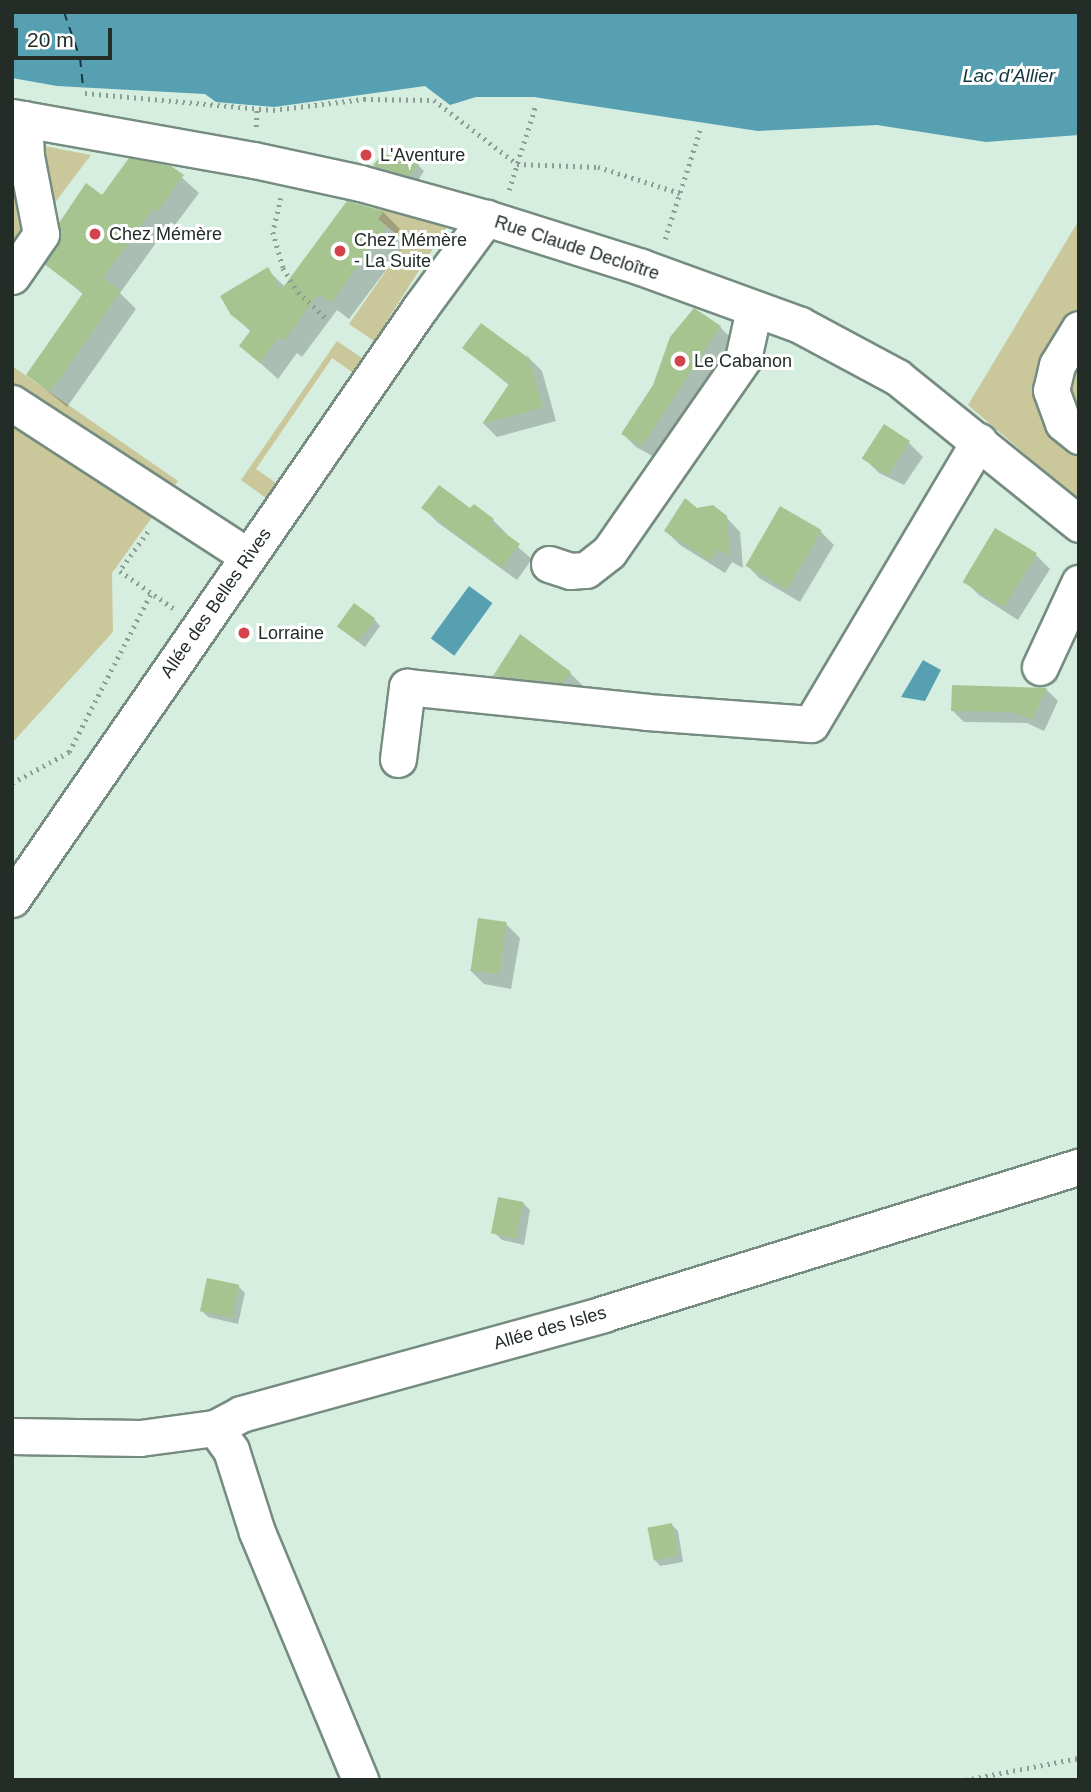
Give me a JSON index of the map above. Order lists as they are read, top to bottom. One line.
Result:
{"streets":{"street":["Rue Claude Decloître","Allée des Belles Rives","Allée des Isles"]},"crossings":[["Rue Claude Decloître","Allée des Belles Rives"]],"water":["Lac d'Allier"],"places":["L'Aventure","Chez Mémère","Chez Mémère - La Suite","Le Cabanon","Lorraine"],"scale_bar":"20 m"}
